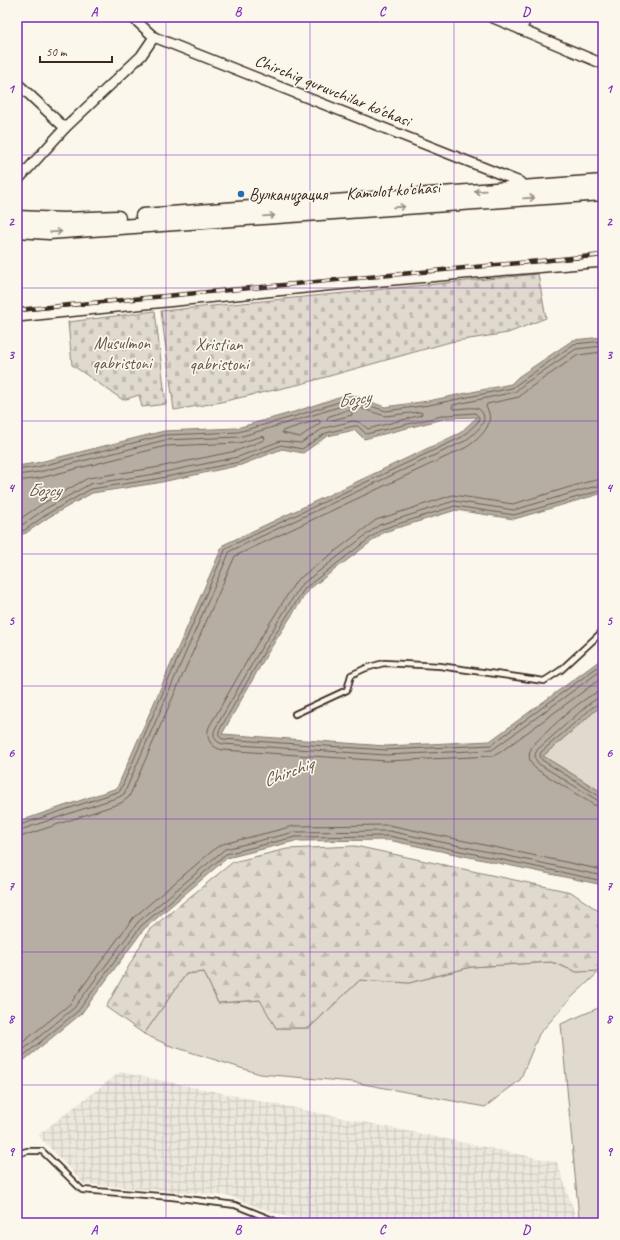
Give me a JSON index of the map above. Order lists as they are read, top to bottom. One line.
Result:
{"streets":{"main road":["Kamolot ko‘chasi"],"street":["Chirchiq quruvchilar ko'chasi"]},"water":["Бозсу","Chirchiq"],"parks":["Musulmon qabristoni","Xristian qabristoni"],"places":["Вулканизация"],"scale_bar":"50 m","grid":{"columns":["A","B","C","D"],"rows":["1","2","3","4","5","6","7","8","9"]}}
